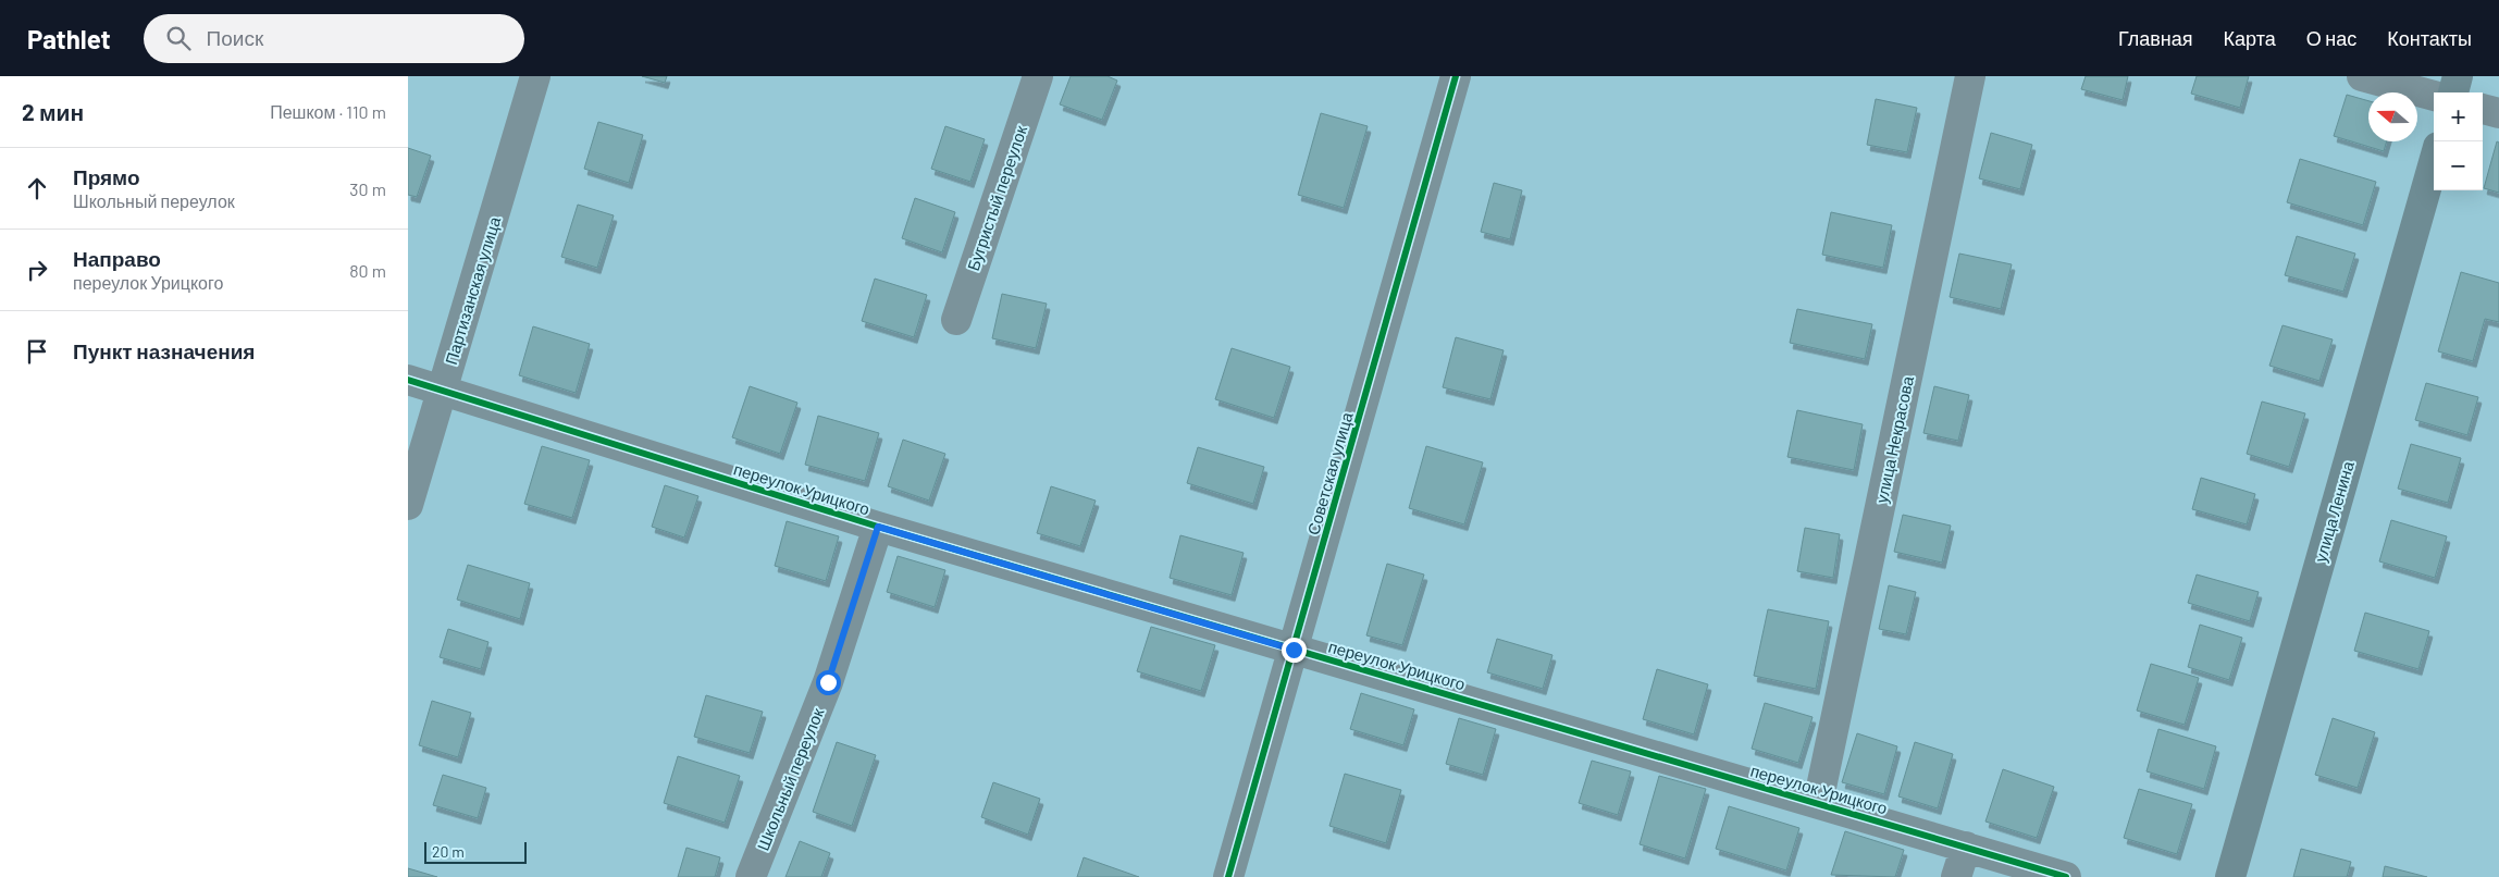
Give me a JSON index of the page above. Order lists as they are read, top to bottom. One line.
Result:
{"streets":{"main road":["улица Ленина"],"street":["Бугристый переулок","Партизанская улица","улица Некрасова","Советская улица","переулок Урицкого","Школьный переулок"]},"crossings":[["Партизанская улица","переулок Урицкого"],["улица Некрасова","переулок Урицкого"],["Советская улица","переулок Урицкого"],["переулок Урицкого","Школьный переулок"]],"scale_bar":"20 m","north":"left","page":{"header":"Pathlet","search":"Поиск","nav":["Главная","Карта","О нас","Контакты"],"heading":["2 мин","Пешком · 110 m"],"map_buttons":["+","−"],"list":[["Прямо","Школьный переулок","30 m"],["Направо","переулок Урицкого","80 m"],"Пункт назначения"],"scale":"20 m"}}
